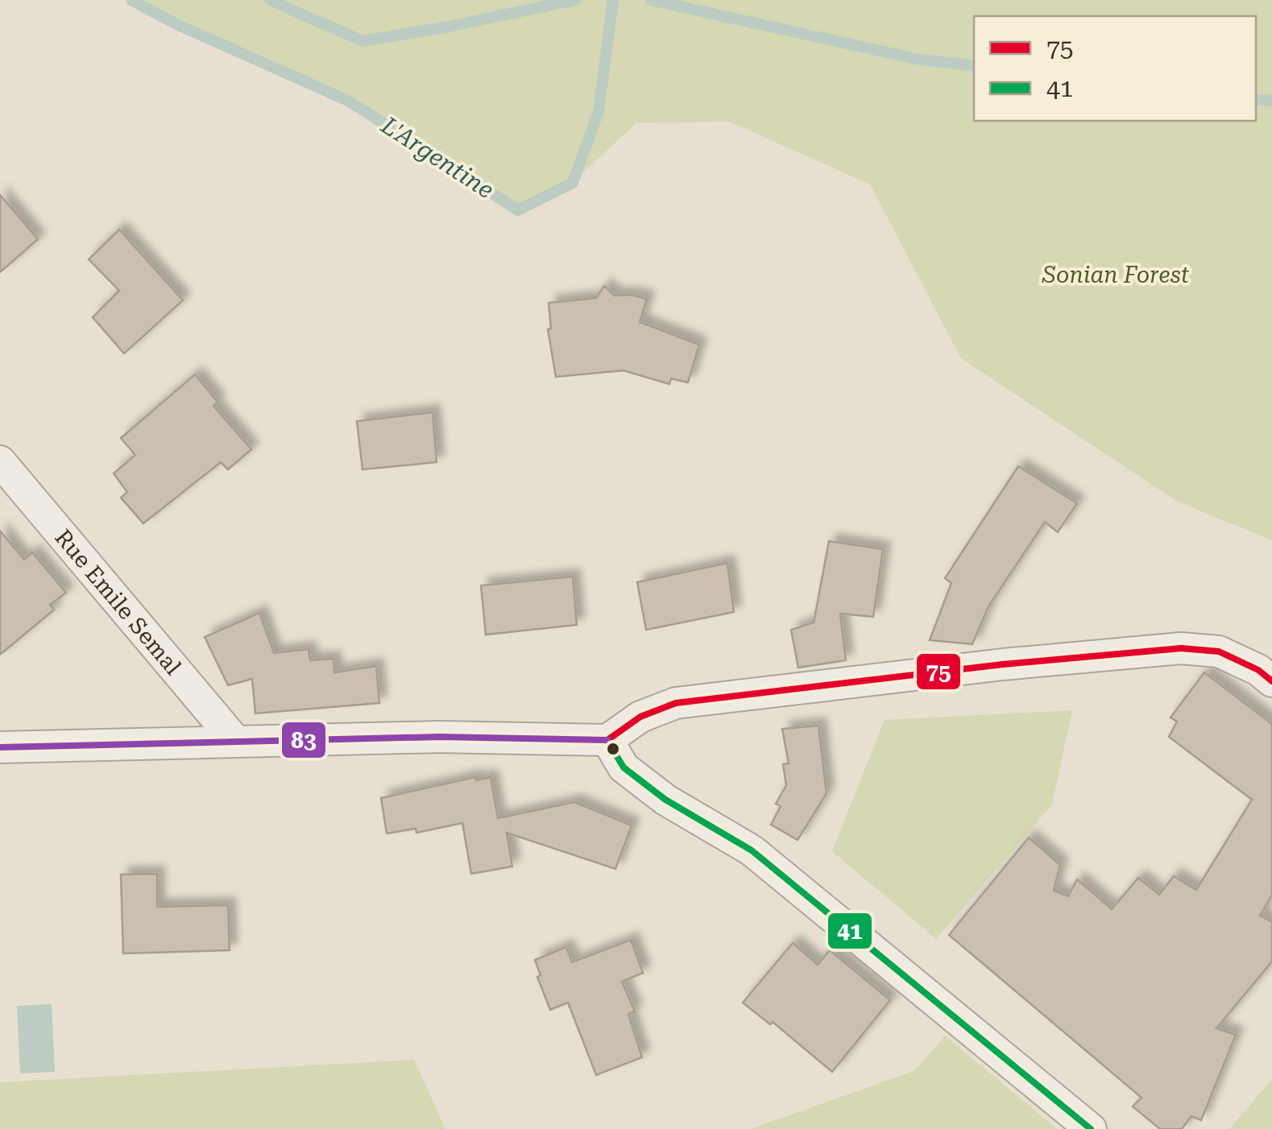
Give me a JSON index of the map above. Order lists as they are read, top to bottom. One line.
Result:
{"streets":{"street":["Rue Emile Semal"]},"water":["L'Argentine"],"parks":["Sonian Forest"],"lines":["transit line 75","transit line 83","transit line 41"],"legend":["75","41"]}
